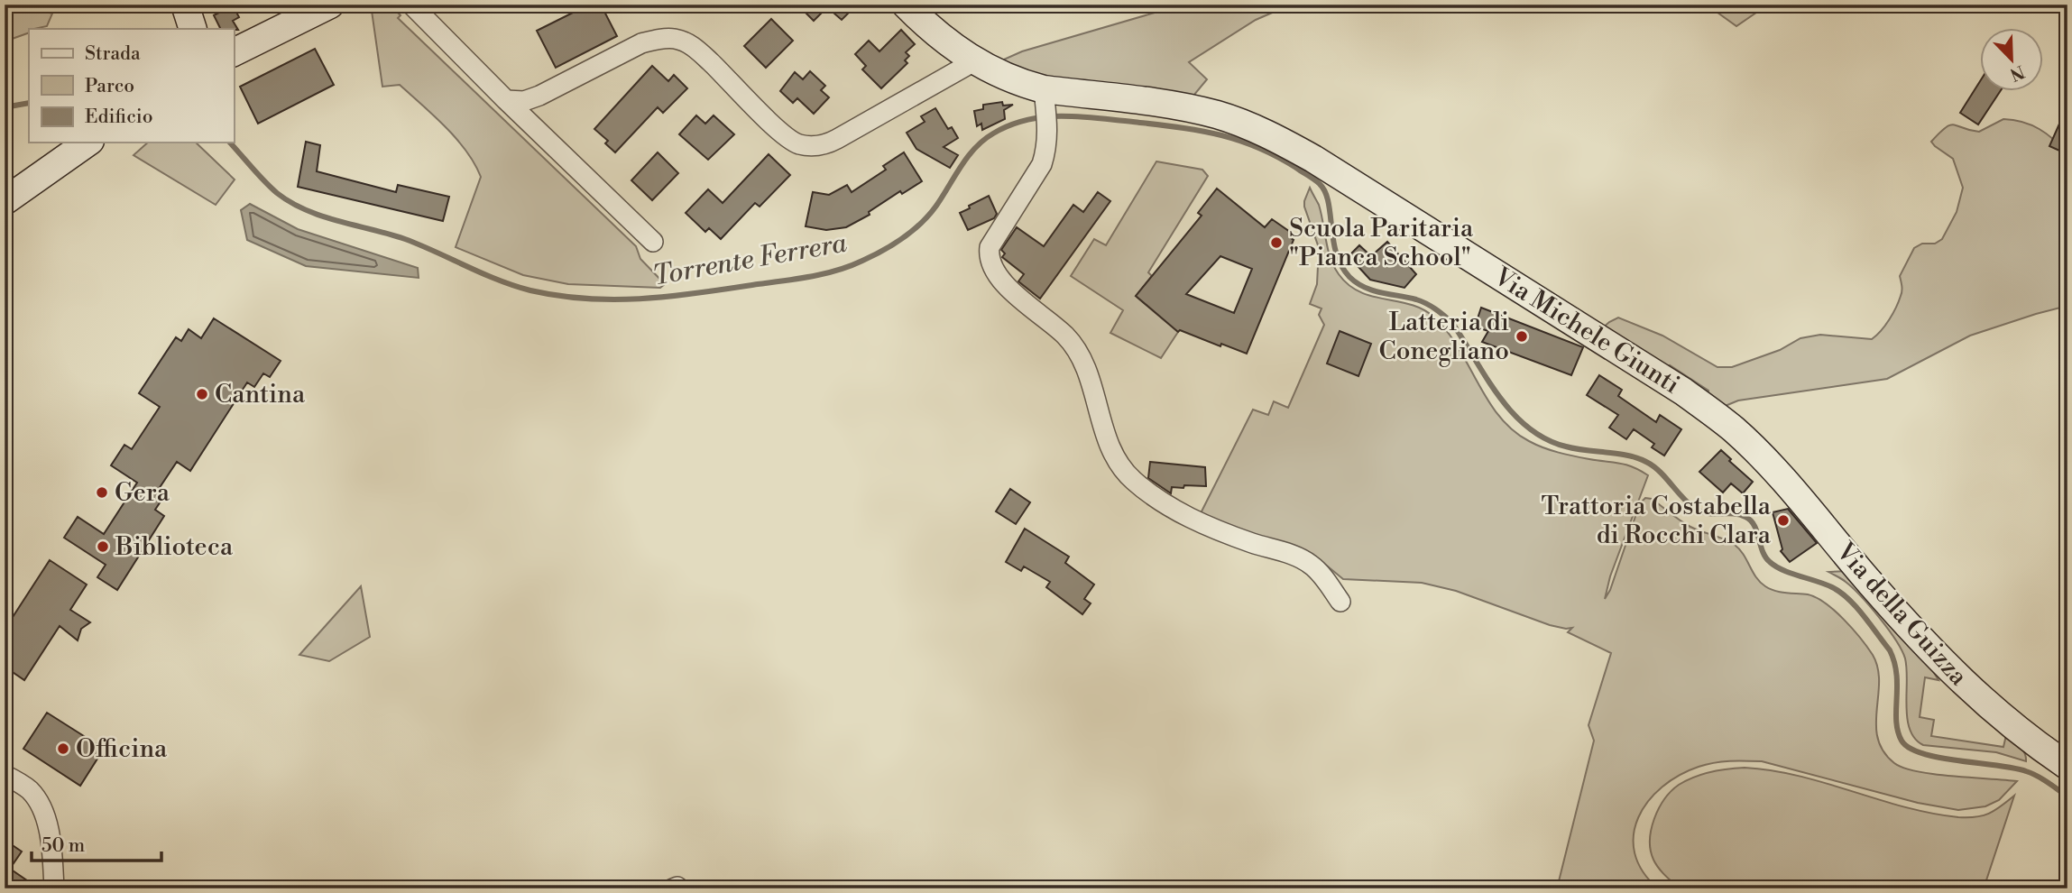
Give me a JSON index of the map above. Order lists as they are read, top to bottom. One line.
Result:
{"streets":{"street":["Via Michele Giunti","Via della Guizza"]},"crossings":[["Via Michele Giunti","Via della Guizza"]],"water":["Torrente Ferrera"],"places":["Scuola Paritaria \"Pianca School\"","Latteria di Conegliano","Cantina","Gera","Trattoria Costabella di Rocchi Clara","Biblioteca","Officina"],"legend":["Strada","Parco","Edificio"],"scale_bar":"50 m","north":"bottom right"}
